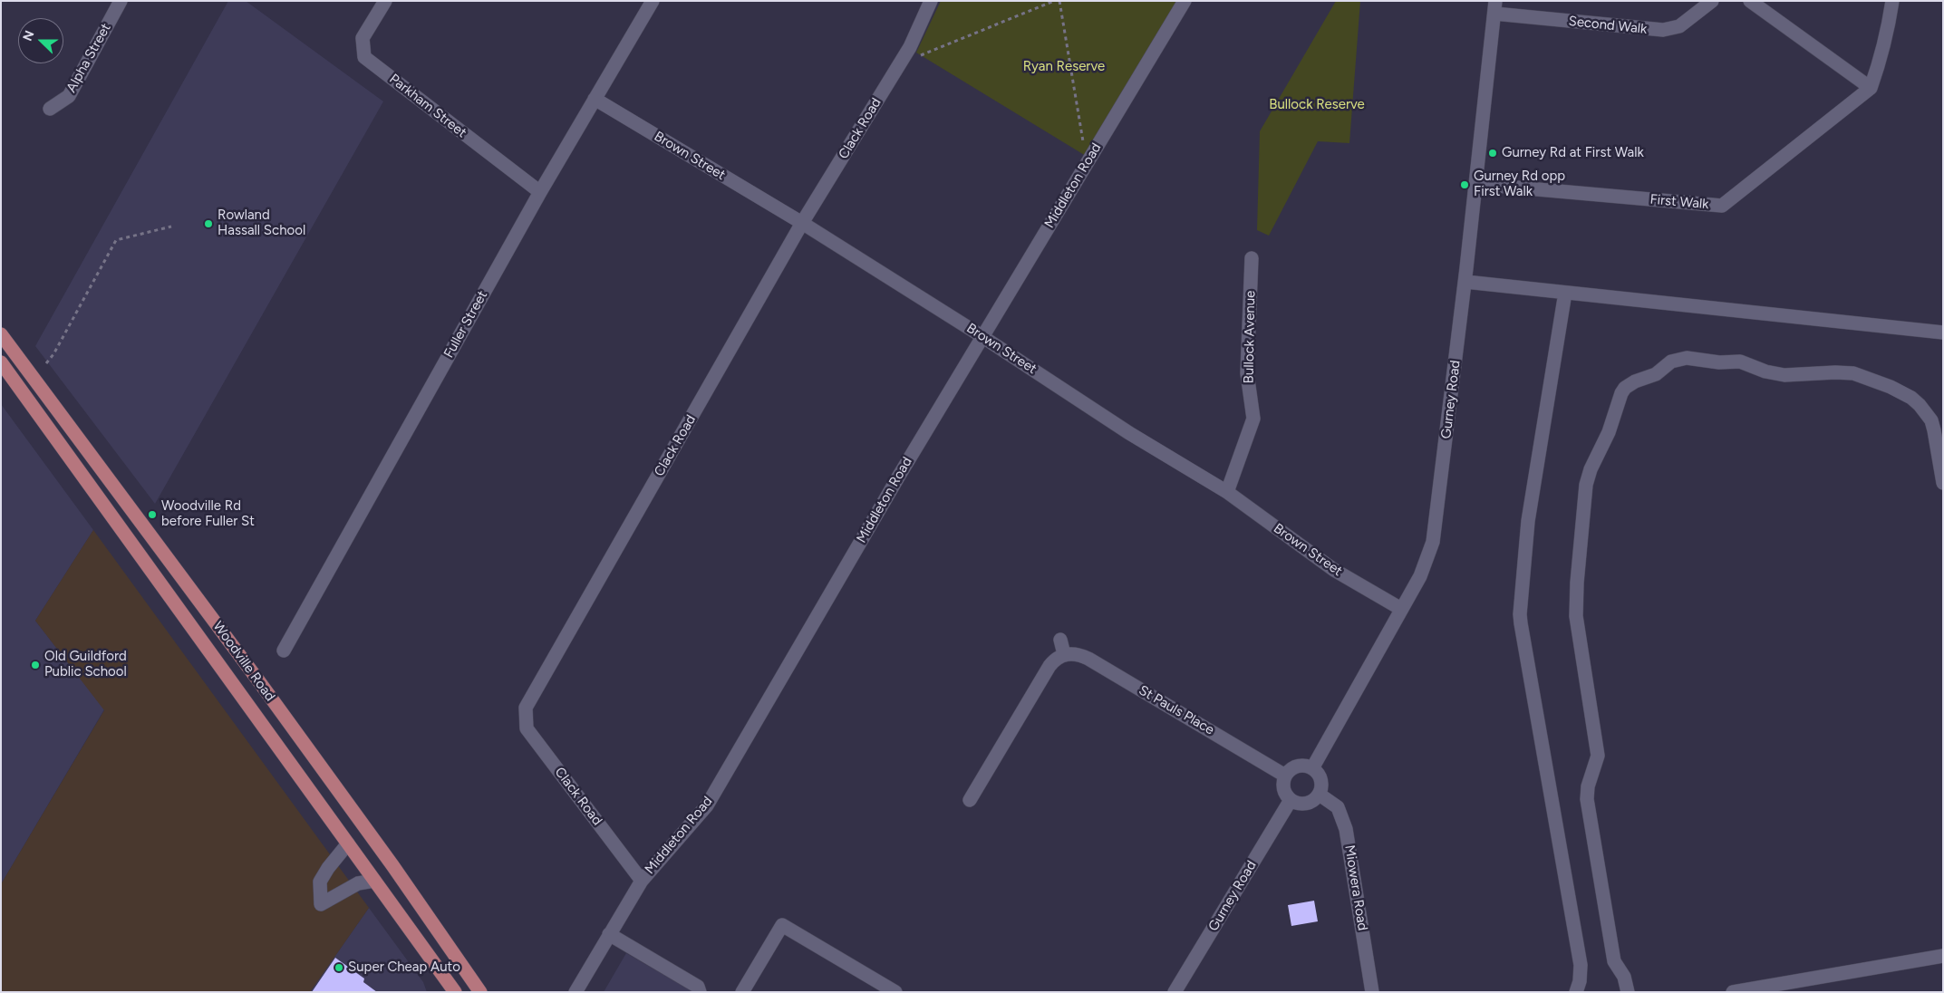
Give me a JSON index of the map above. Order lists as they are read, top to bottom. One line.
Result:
{"streets":{"main road":["Woodville Road"],"street":["Second Walk","Alpha Street","Parkham Street","Clack Road","Brown Street","Middleton Road","First Walk","Fuller Street","Bullock Avenue","Gurney Road","St Pauls Place","Miowera Road"]},"crossings":[["Second Walk","Gurney Road"],["Parkham Street","Fuller Street"],["Clack Road","Brown Street"],["Clack Road","Middleton Road"],["Brown Street","Middleton Road"],["Brown Street","Fuller Street"],["Brown Street","Bullock Avenue"],["Brown Street","Gurney Road"],["First Walk","Gurney Road"],["Gurney Road","St Pauls Place"],["Gurney Road","Miowera Road"],["St Pauls Place","Miowera Road"]],"parks":["Ryan Reserve","Bullock Reserve"],"places":["Gurney Rd at First Walk","Gurney Rd opp First Walk","Rowland Hassall School","Woodville Rd before Fuller St","Old Guildford Public School","Super Cheap Auto"],"north":"left"}
